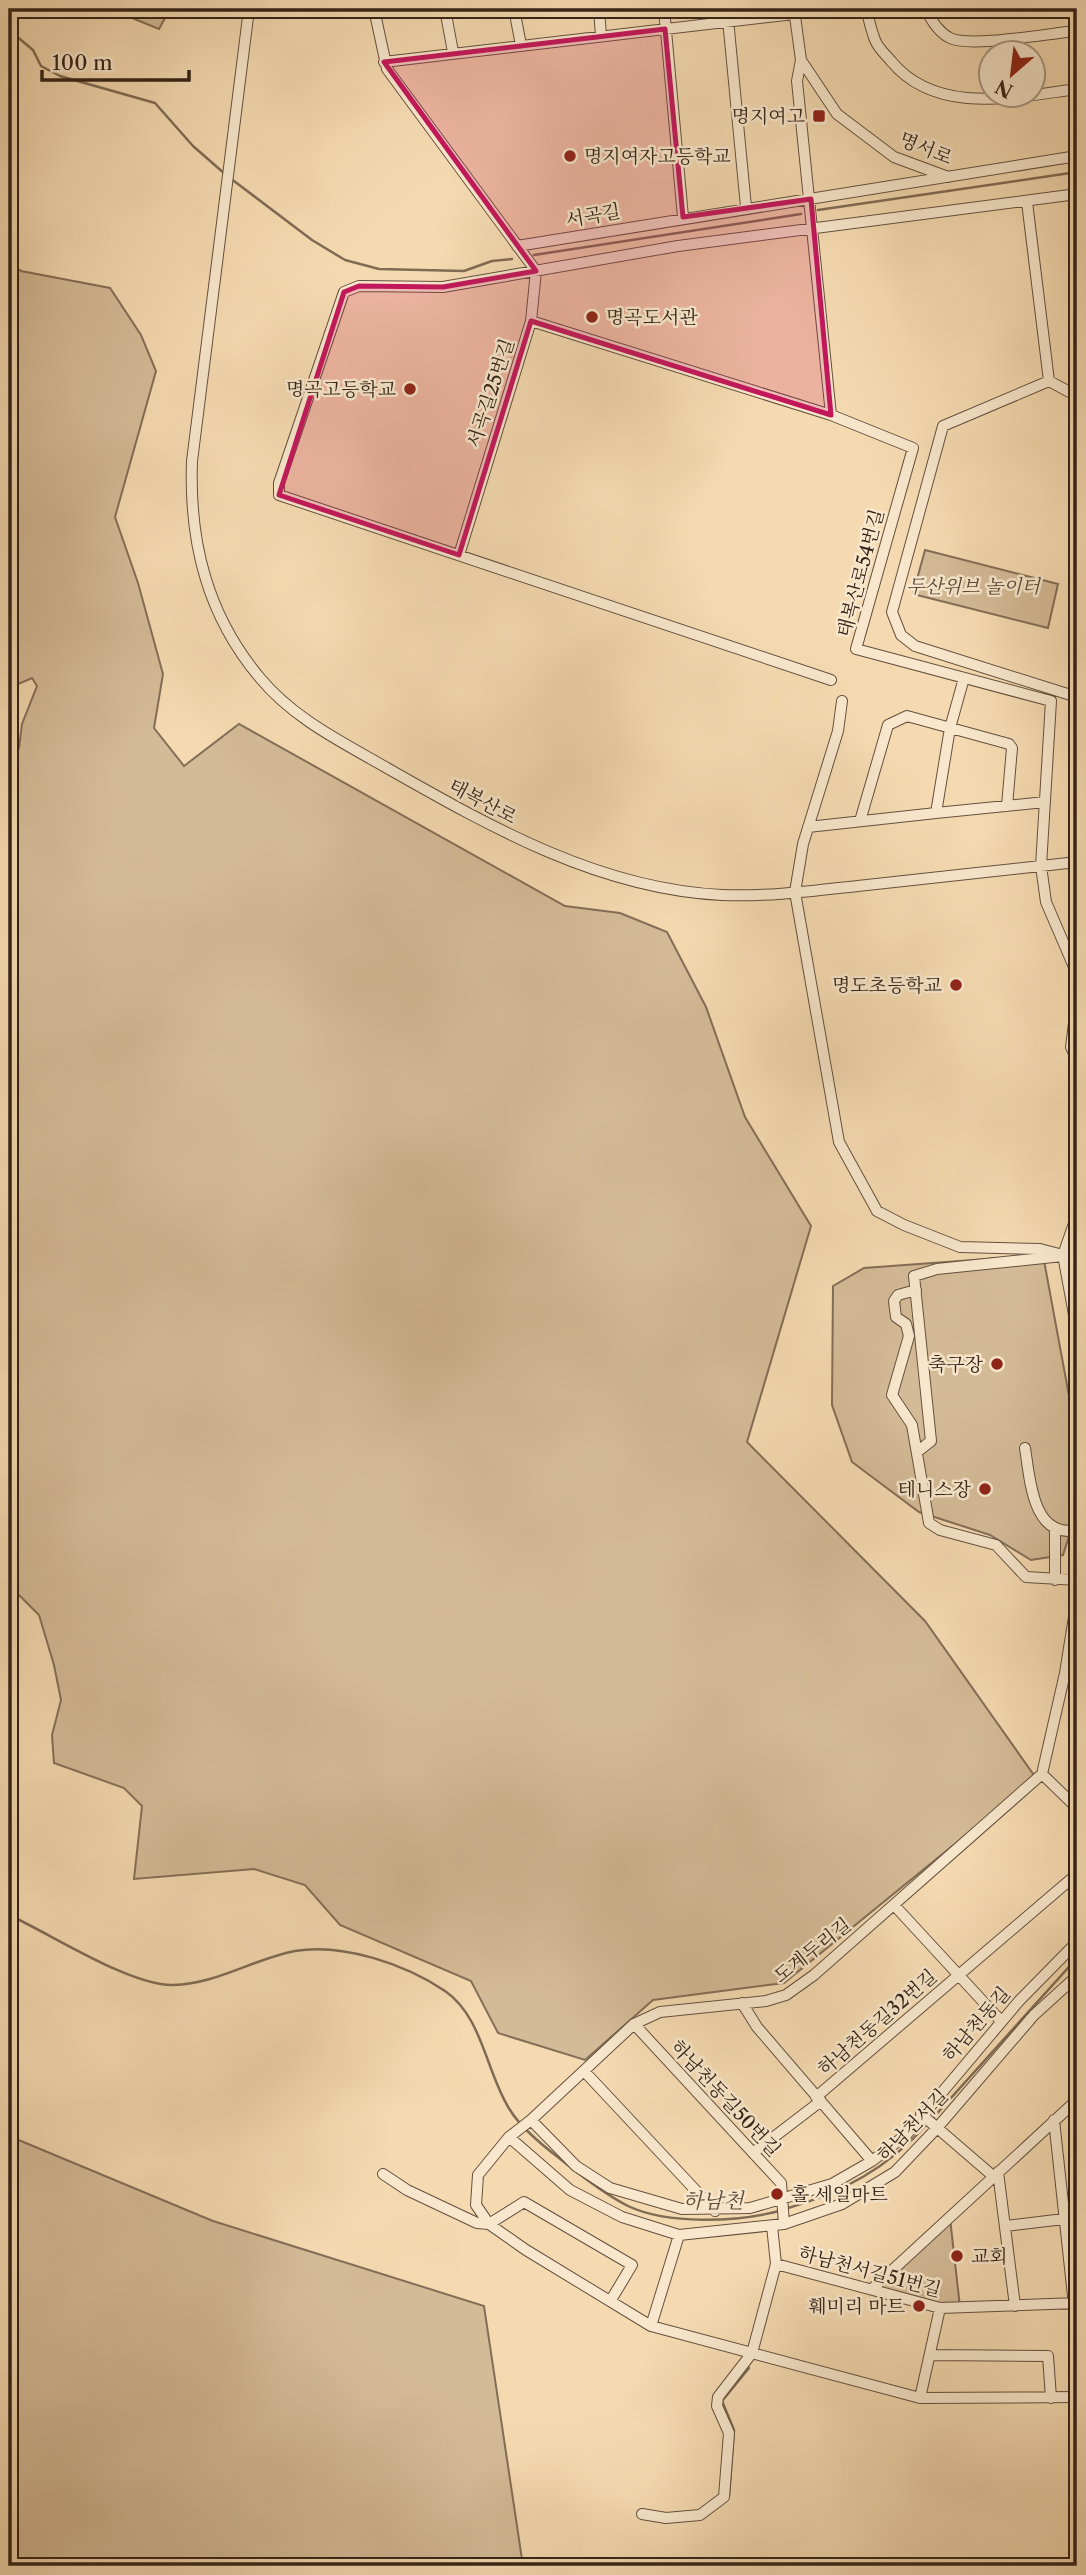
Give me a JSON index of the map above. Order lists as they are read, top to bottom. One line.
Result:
{"streets":{"street":["명서로","서곡길","서곡길25번길","태복산로54번길","태복산로","도계두리길","하남천동길32번길","하남천동길","하남천동길50번길","하남천서길","하남천서길51번길"]},"crossings":[["명서로","서곡길"],["태복산로54번길","태복산로"],["도계두리길","하남천동길32번길"],["도계두리길","하남천동길"],["도계두리길","하남천동길50번길"],["도계두리길","하남천서길"],["하남천동길32번길","하남천동길"],["하남천동길32번길","하남천동길50번길"],["하남천동길","하남천동길50번길"],["하남천동길50번길","하남천서길"],["하남천서길","하남천서길51번길"]],"water":["하남천"],"parks":["두산위브 놀이터"],"places":{"transit":["명지여고"],"other":["명지여자고등학교","명곡도서관","명곡고등학교","명도초등학교","축구장","테니스장","홀 세일마트","교회","훼미리 마트"]},"scale_bar":"100 m","north":"bottom left"}
